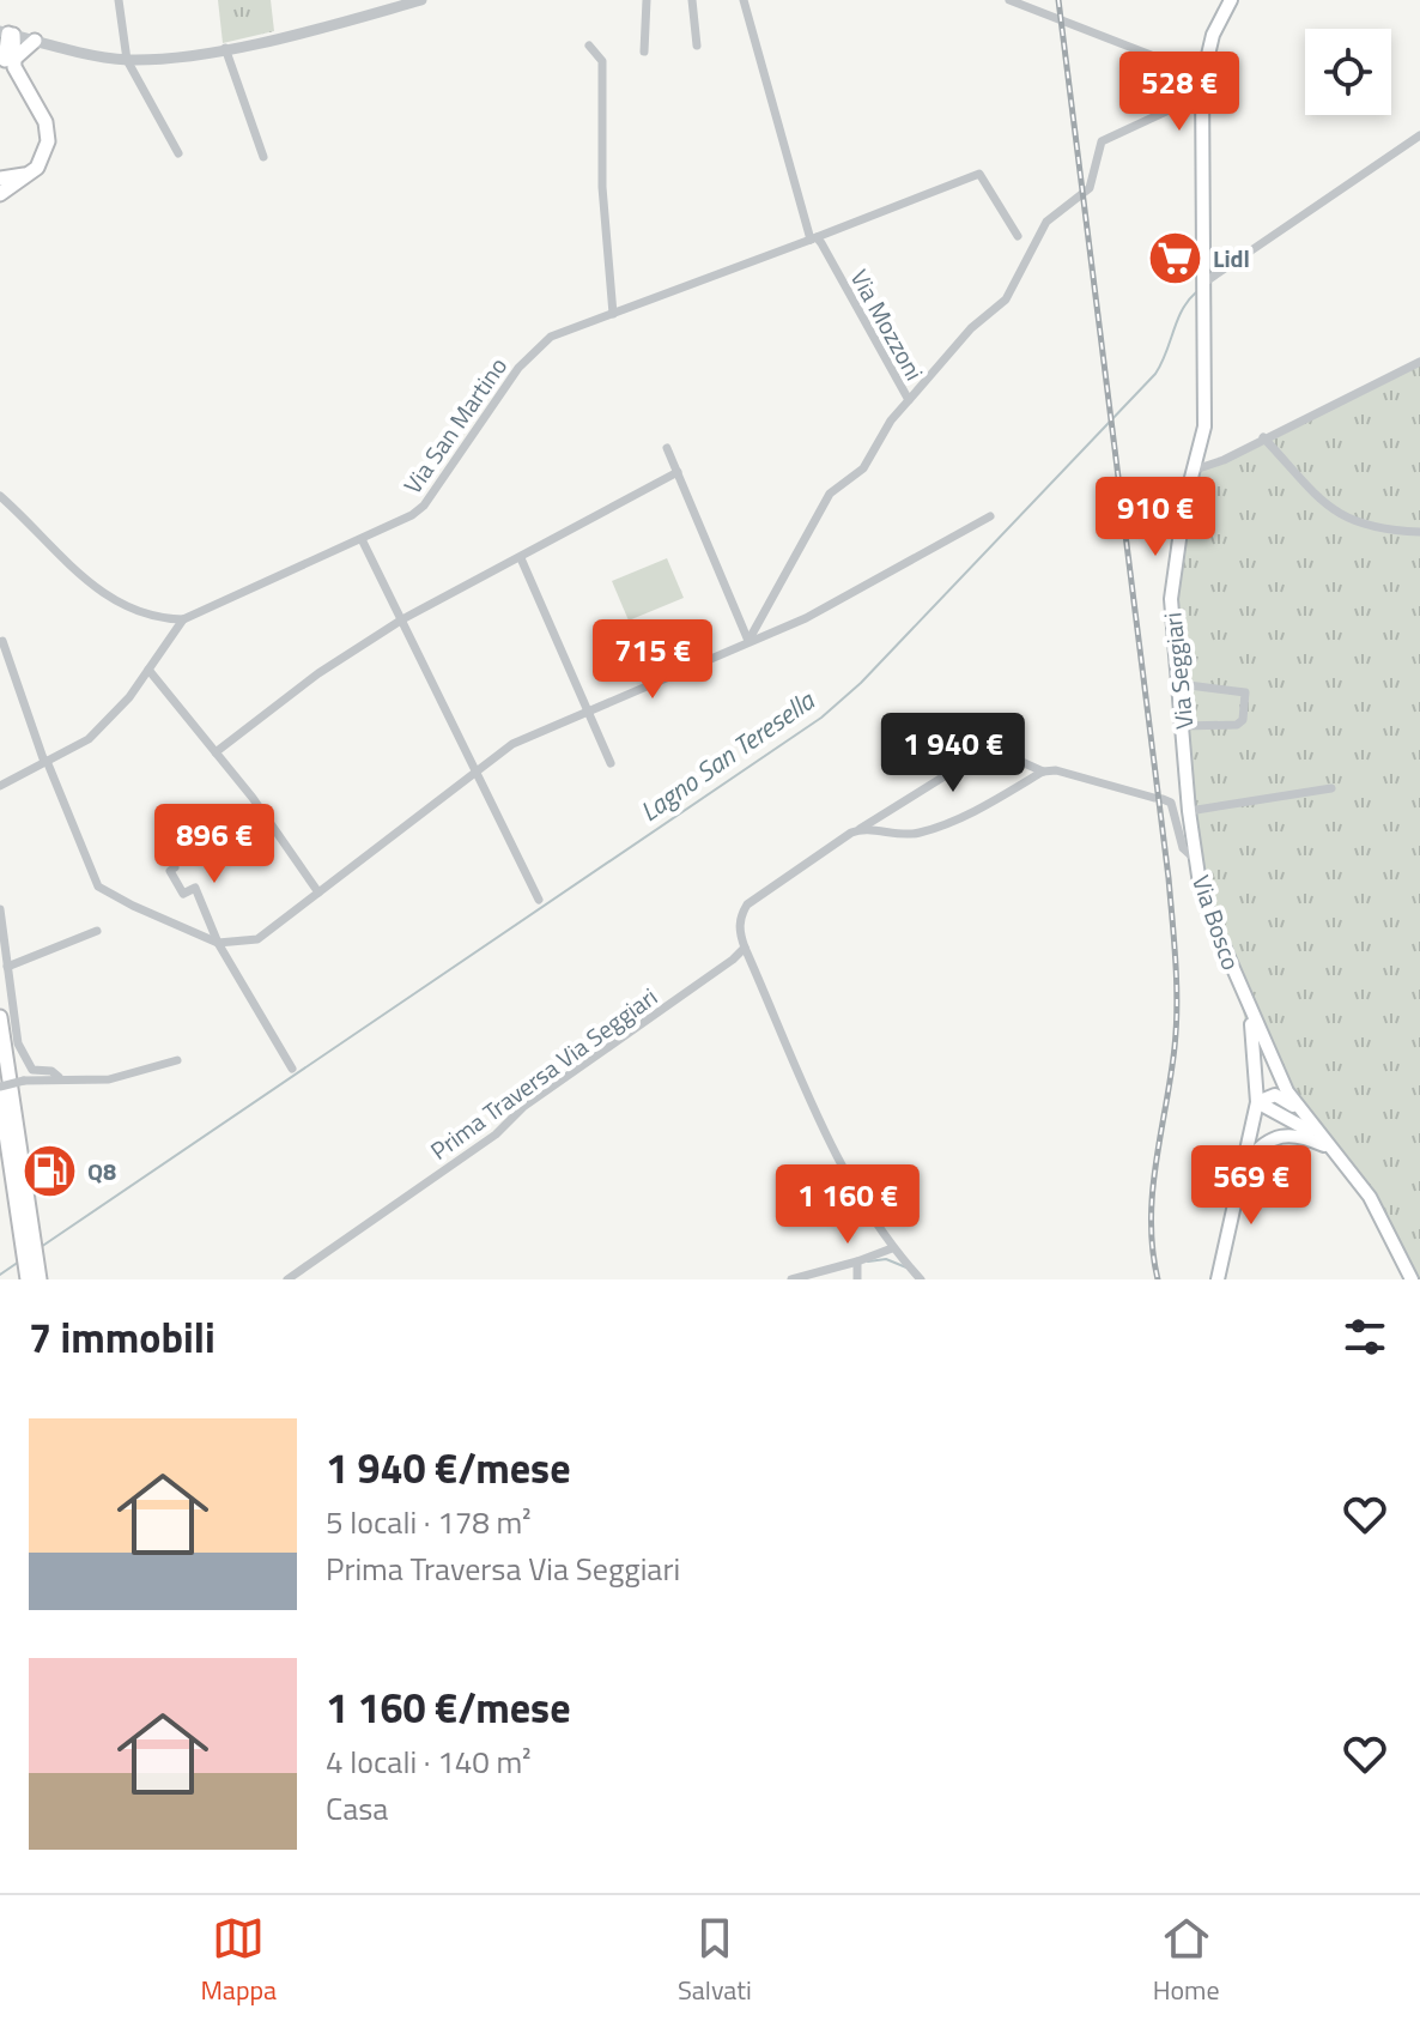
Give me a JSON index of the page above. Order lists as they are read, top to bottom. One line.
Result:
{"streets":{"main road":["Via Seggiari","Via Bosco"],"street":["Via Mozzoni","Via San Martino","Prima Traversa Via Seggiari"]},"crossings":[["Via Mozzoni","Via San Martino"],["Via Mozzoni","Via Seggiari"],["Via Seggiari","Via Bosco"]],"water":["Lagno San Teresella"],"places":{"supermarket":["Lidl"],"fuel station":["Q8"]},"page":{"price":["528 €","910 €","715 €","1 940 €","896 €","569 €","1 160 €"],"heading":"7 immobili","list":[{"name":"1 940 €/mese","note":"5 locali · 178 m² · Prima Traversa Via Seggiari"},{"name":"1 160 €/mese","note":"4 locali · 140 m² · Casa"}],"tabs":["Mappa","Salvati","Home"]}}
